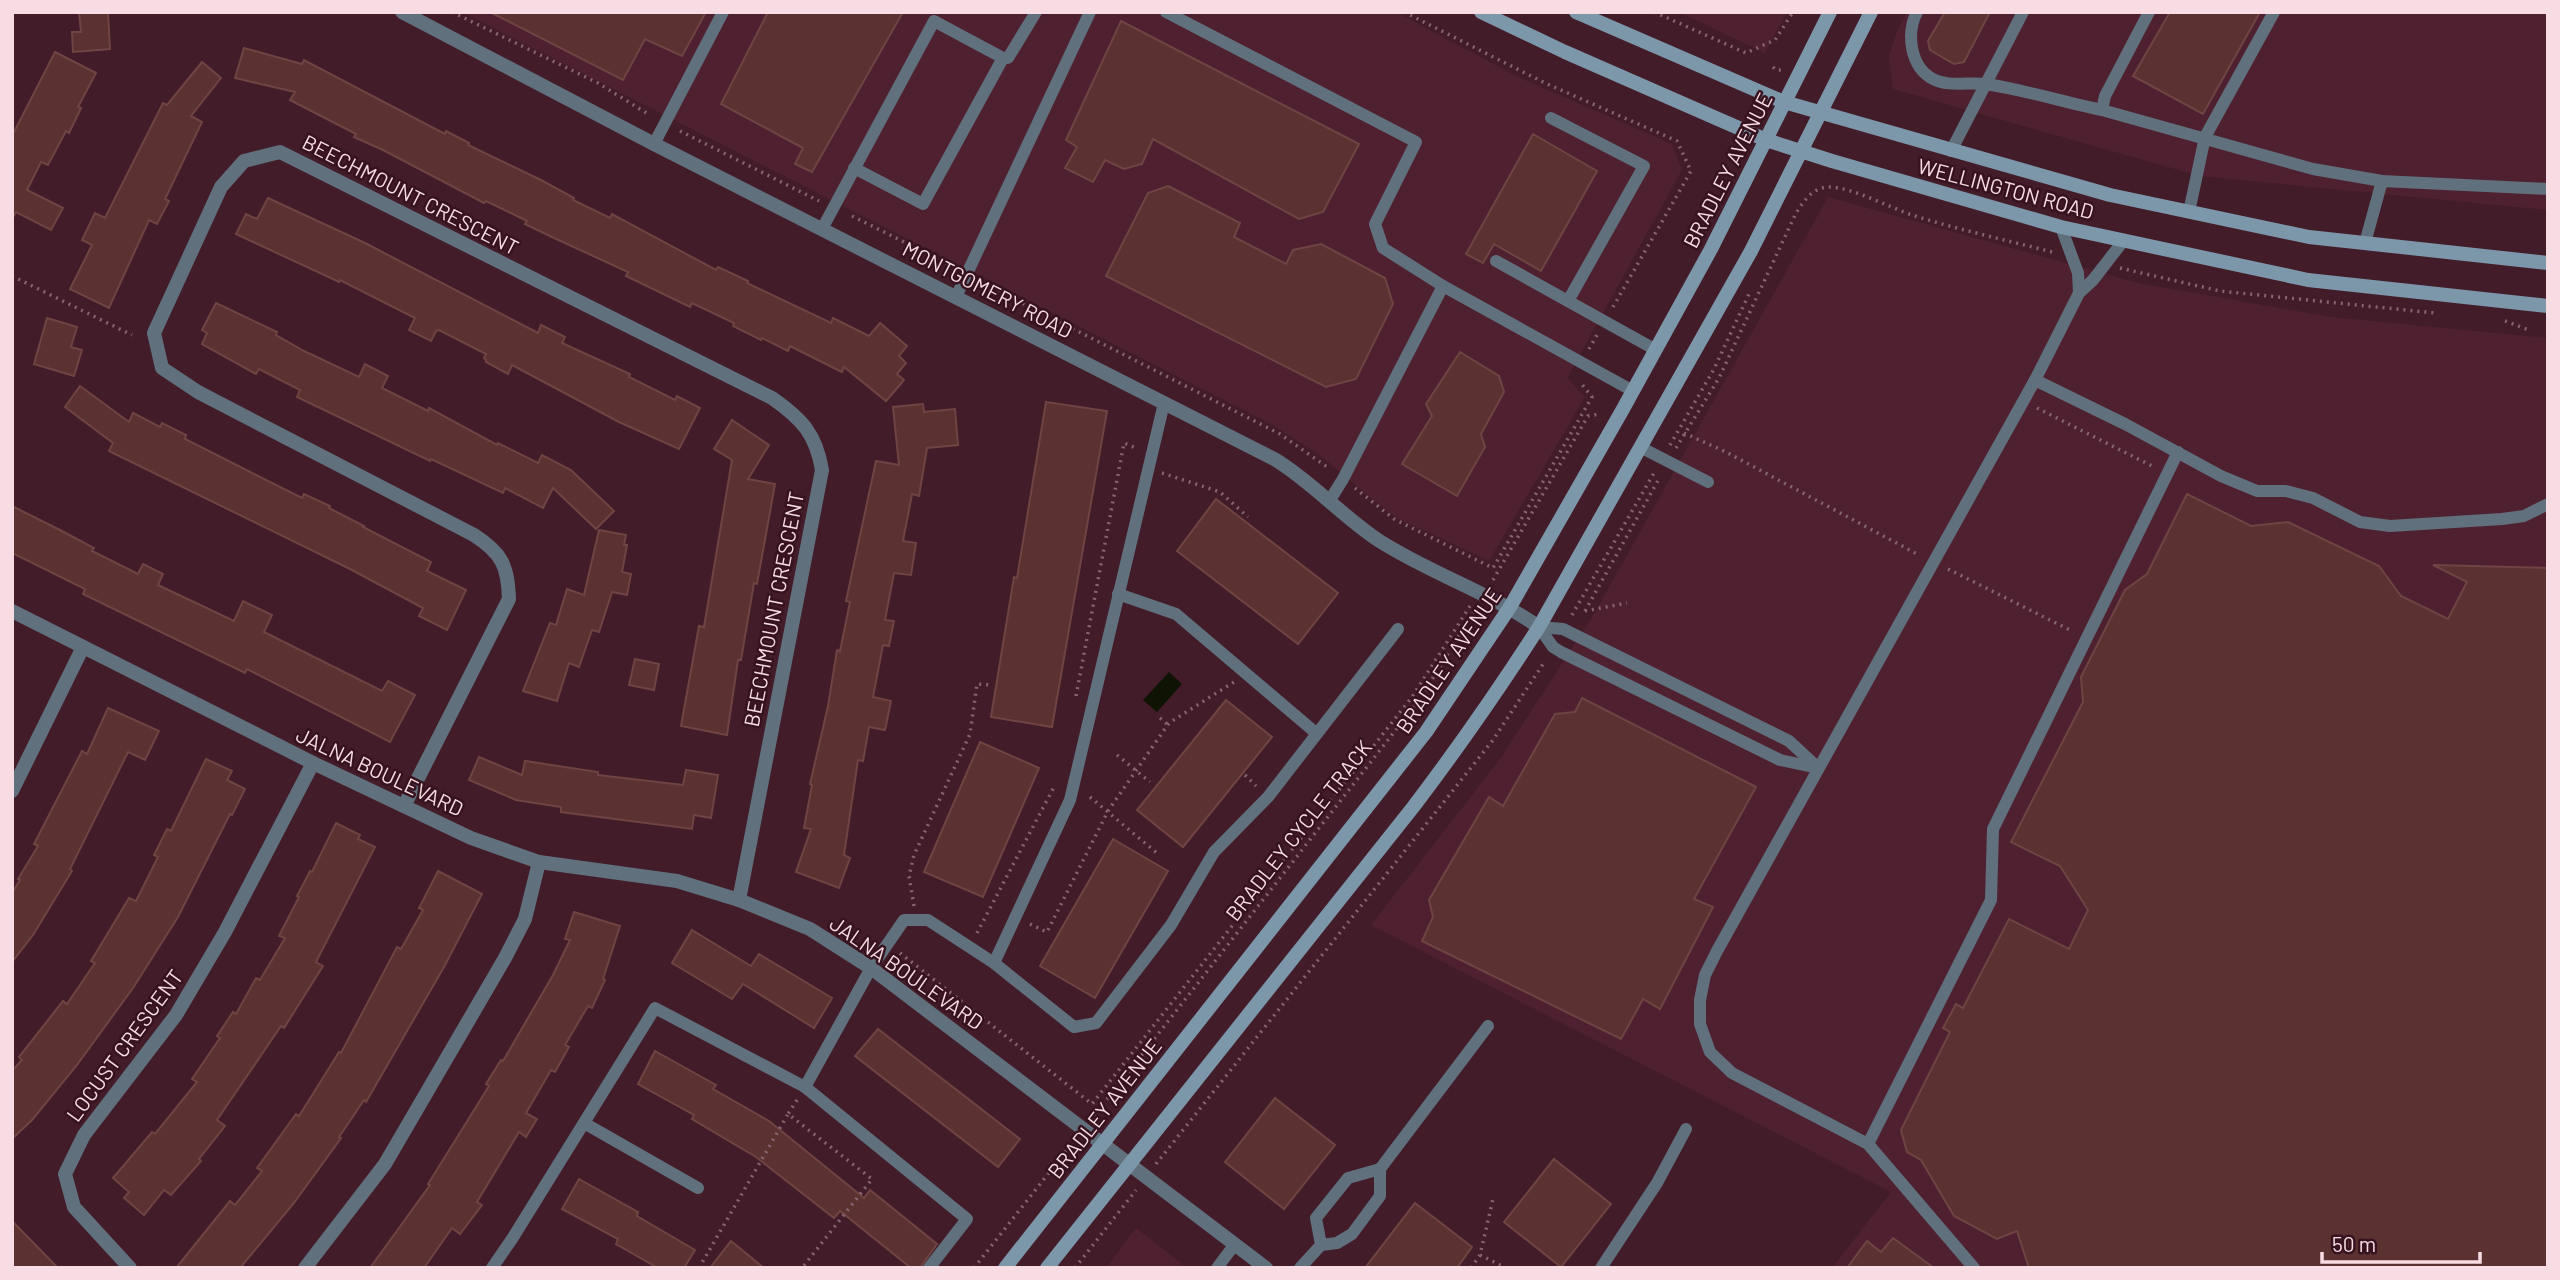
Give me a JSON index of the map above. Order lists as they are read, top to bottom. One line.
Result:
{"streets":{"main road":["BRADLEY AVENUE","WELLINGTON ROAD"],"street":["BEECHMOUNT CRESCENT","MONTGOMERY ROAD","JALNA BOULEVARD","LOCUST CRESCENT"],"path":["BRADLEY CYCLE TRACK"]},"crossings":[["BRADLEY AVENUE","WELLINGTON ROAD"],["BRADLEY AVENUE","MONTGOMERY ROAD"],["BRADLEY AVENUE","JALNA BOULEVARD"],["BRADLEY AVENUE","BRADLEY CYCLE TRACK"],["BEECHMOUNT CRESCENT","JALNA BOULEVARD"],["MONTGOMERY ROAD","BRADLEY CYCLE TRACK"],["JALNA BOULEVARD","BRADLEY CYCLE TRACK"],["JALNA BOULEVARD","LOCUST CRESCENT"]],"scale_bar":"50 m"}
